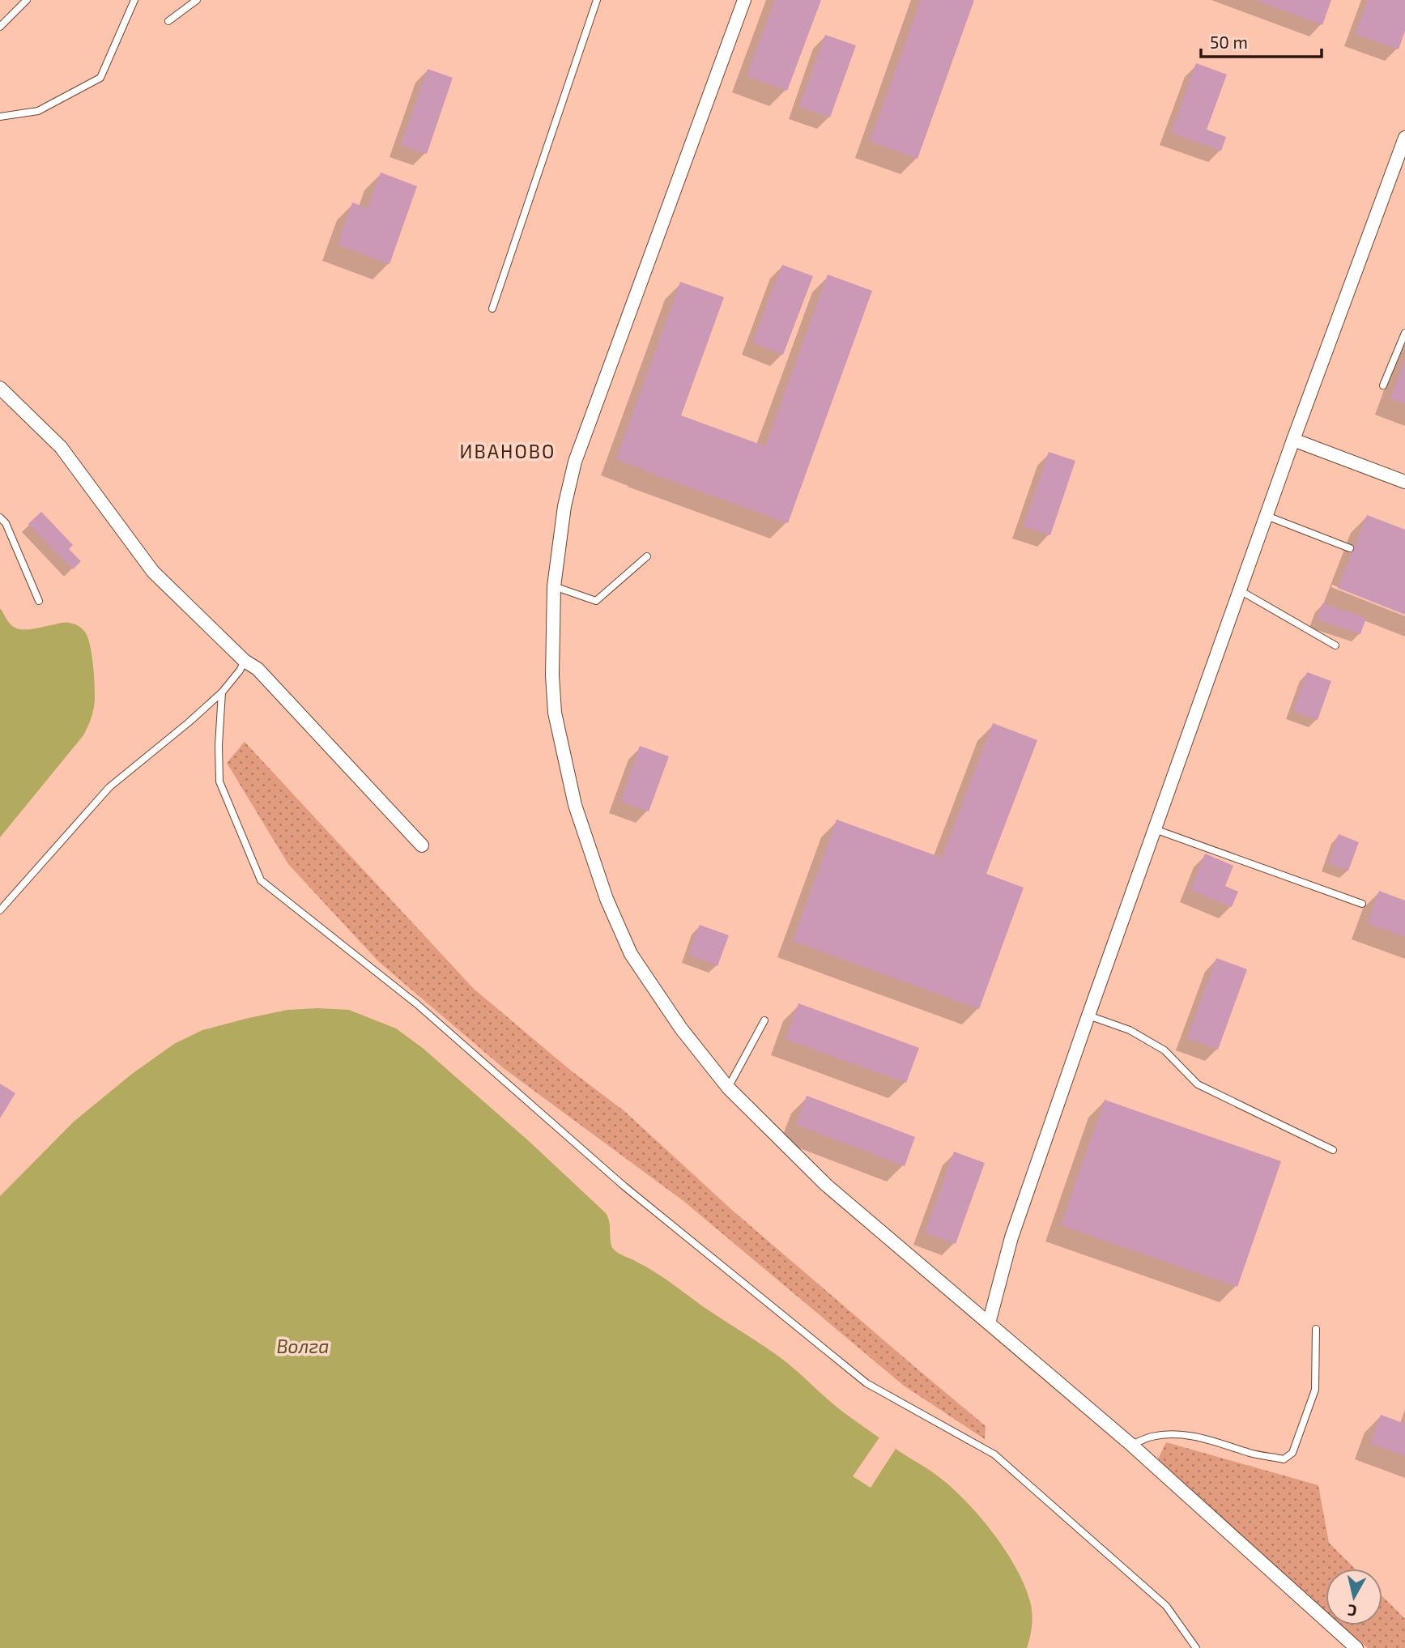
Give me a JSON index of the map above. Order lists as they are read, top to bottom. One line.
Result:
{"districts":["ИВАНОВО"],"water":["Волга"],"scale_bar":"50 m","north":"bottom"}
